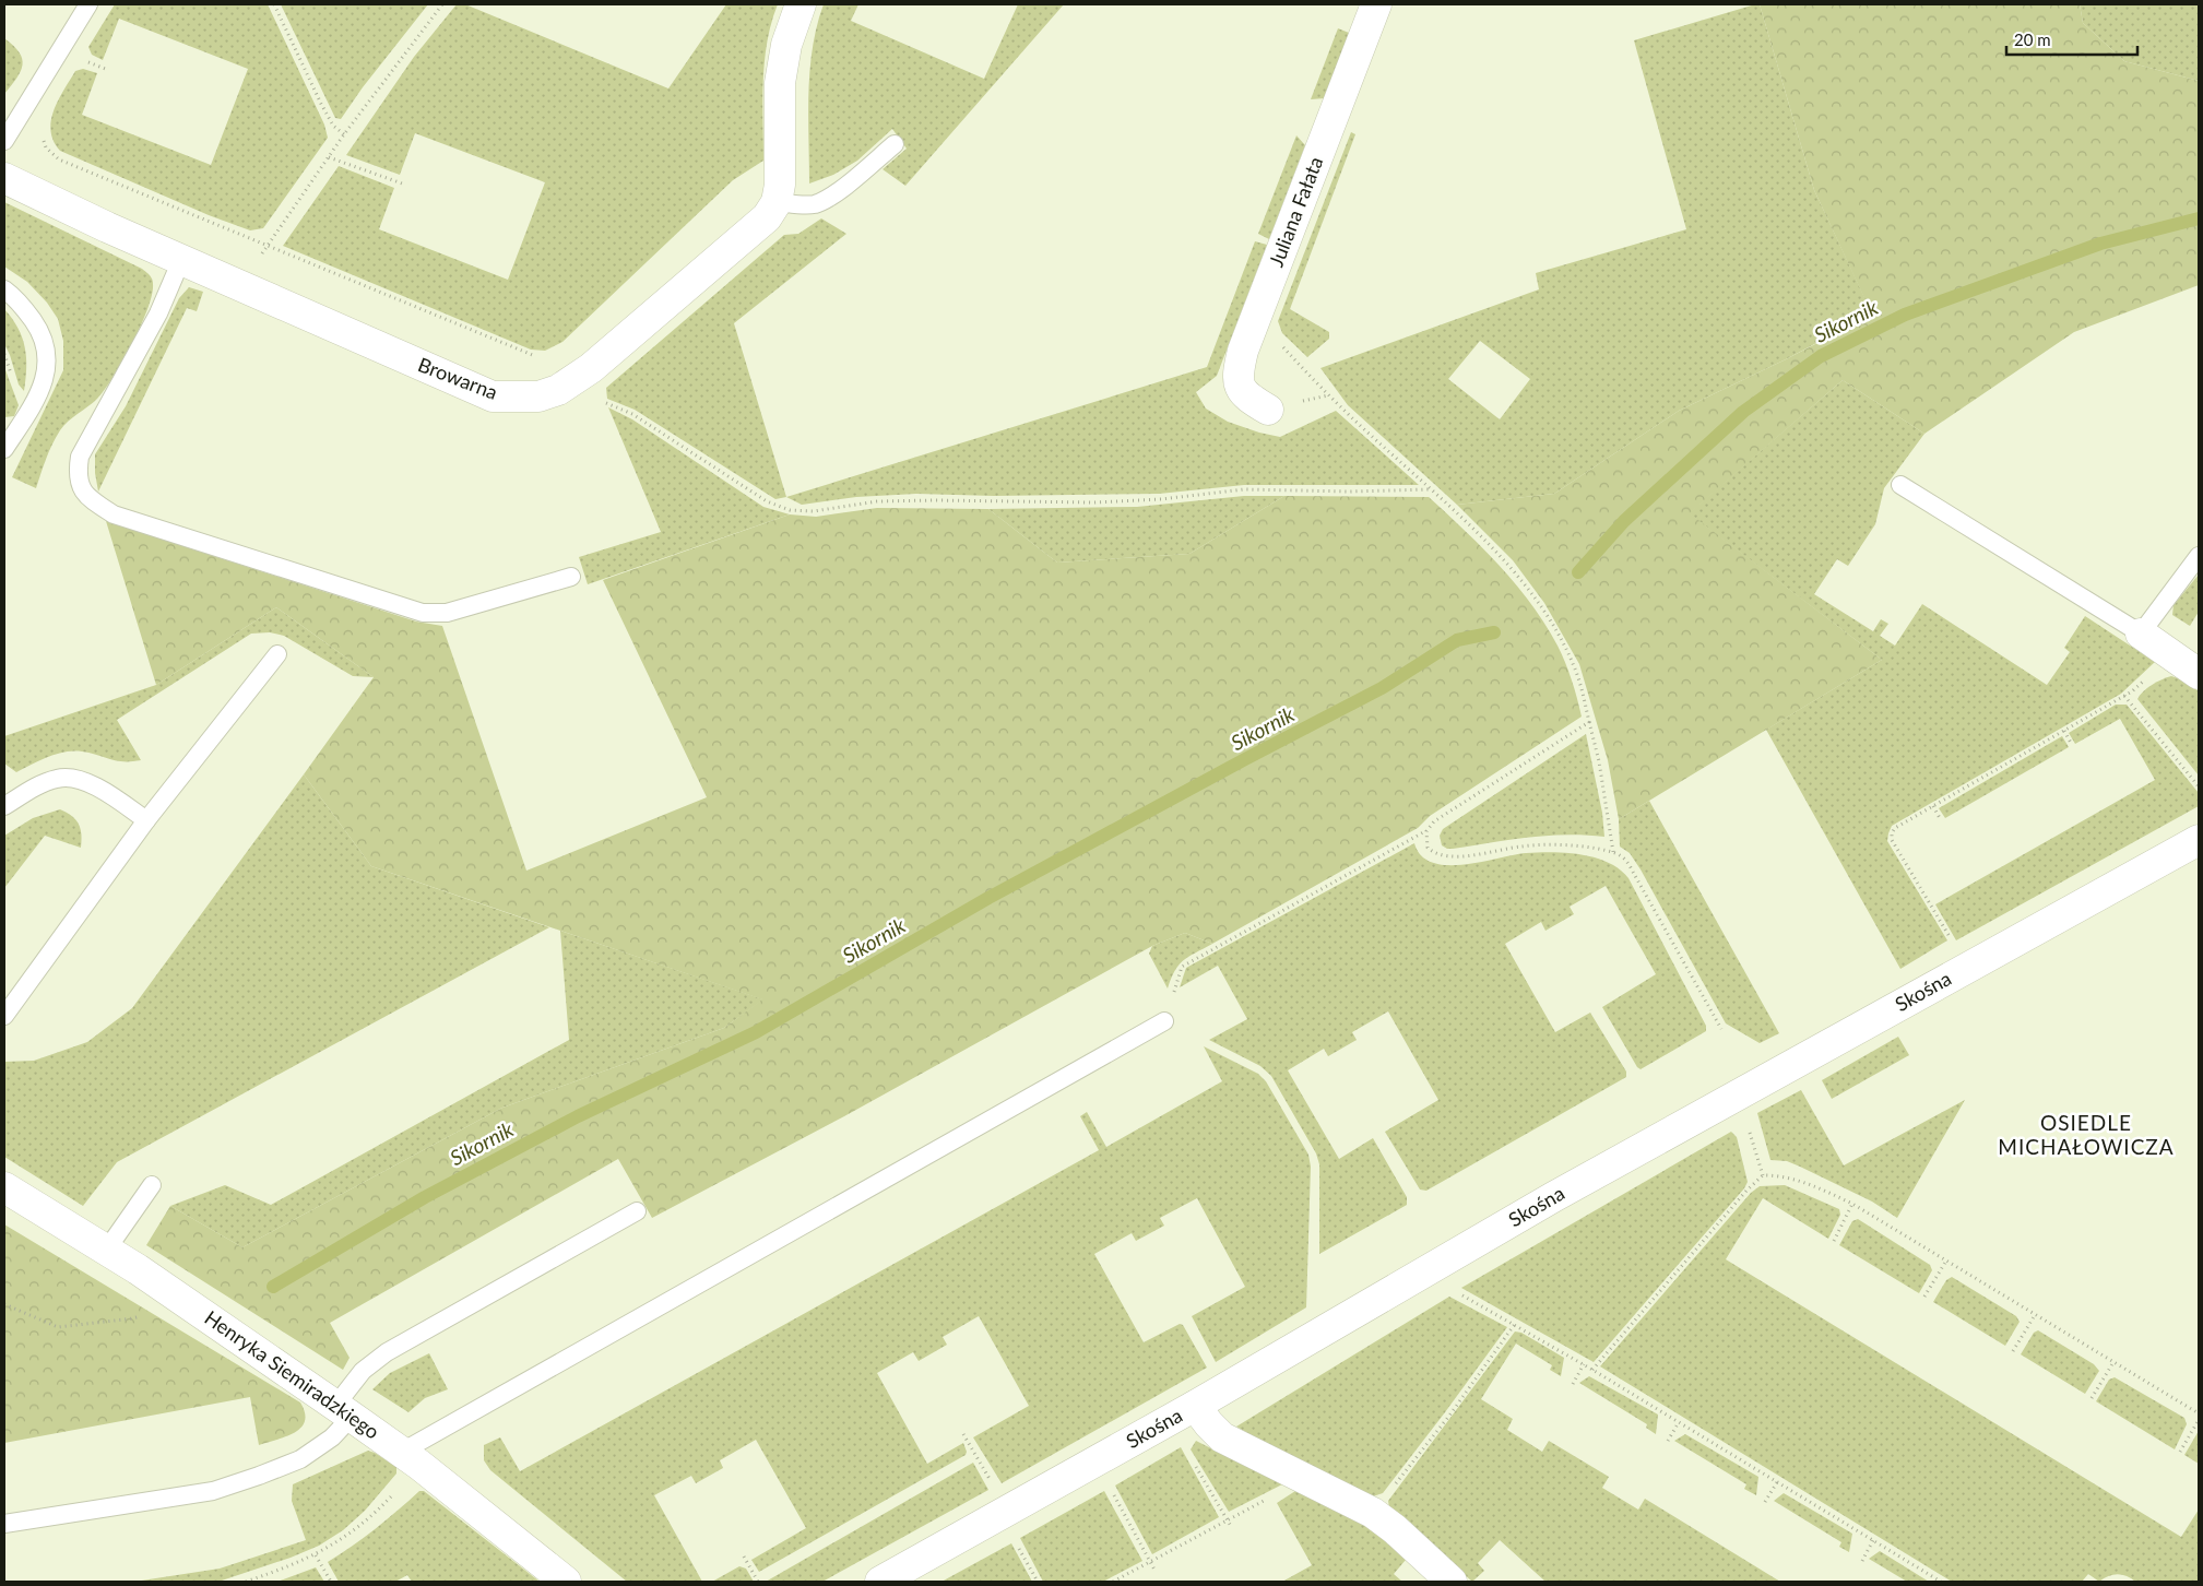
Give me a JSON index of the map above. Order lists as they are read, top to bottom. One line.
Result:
{"streets":{"street":["Juliana Fałata","Browarna","Skośna","Henryka Siemiradzkiego"]},"districts":["OSIEDLE MICHAŁOWICZA"],"water":["Sikornik"],"scale_bar":"20 m"}
